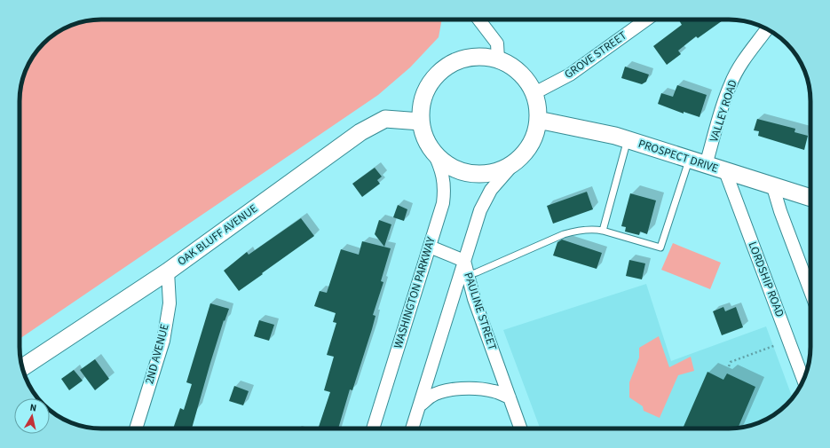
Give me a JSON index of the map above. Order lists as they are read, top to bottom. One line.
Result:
{"streets":{"main road":["PROSPECT DRIVE","OAK BLUFF AVENUE"],"street":["GROVE STREET","VALLEY ROAD","LORDSHIP ROAD","WASHINGTON PARKWAY","PAULINE STREET","2ND AVENUE"]},"crossings":[["GROVE STREET","PROSPECT DRIVE"],["GROVE STREET","OAK BLUFF AVENUE"],["GROVE STREET","WASHINGTON PARKWAY"],["VALLEY ROAD","PROSPECT DRIVE"],["PROSPECT DRIVE","OAK BLUFF AVENUE"],["PROSPECT DRIVE","LORDSHIP ROAD"],["PROSPECT DRIVE","WASHINGTON PARKWAY"],["OAK BLUFF AVENUE","WASHINGTON PARKWAY"],["OAK BLUFF AVENUE","2ND AVENUE"],["WASHINGTON PARKWAY","PAULINE STREET"]],"north":"top"}
